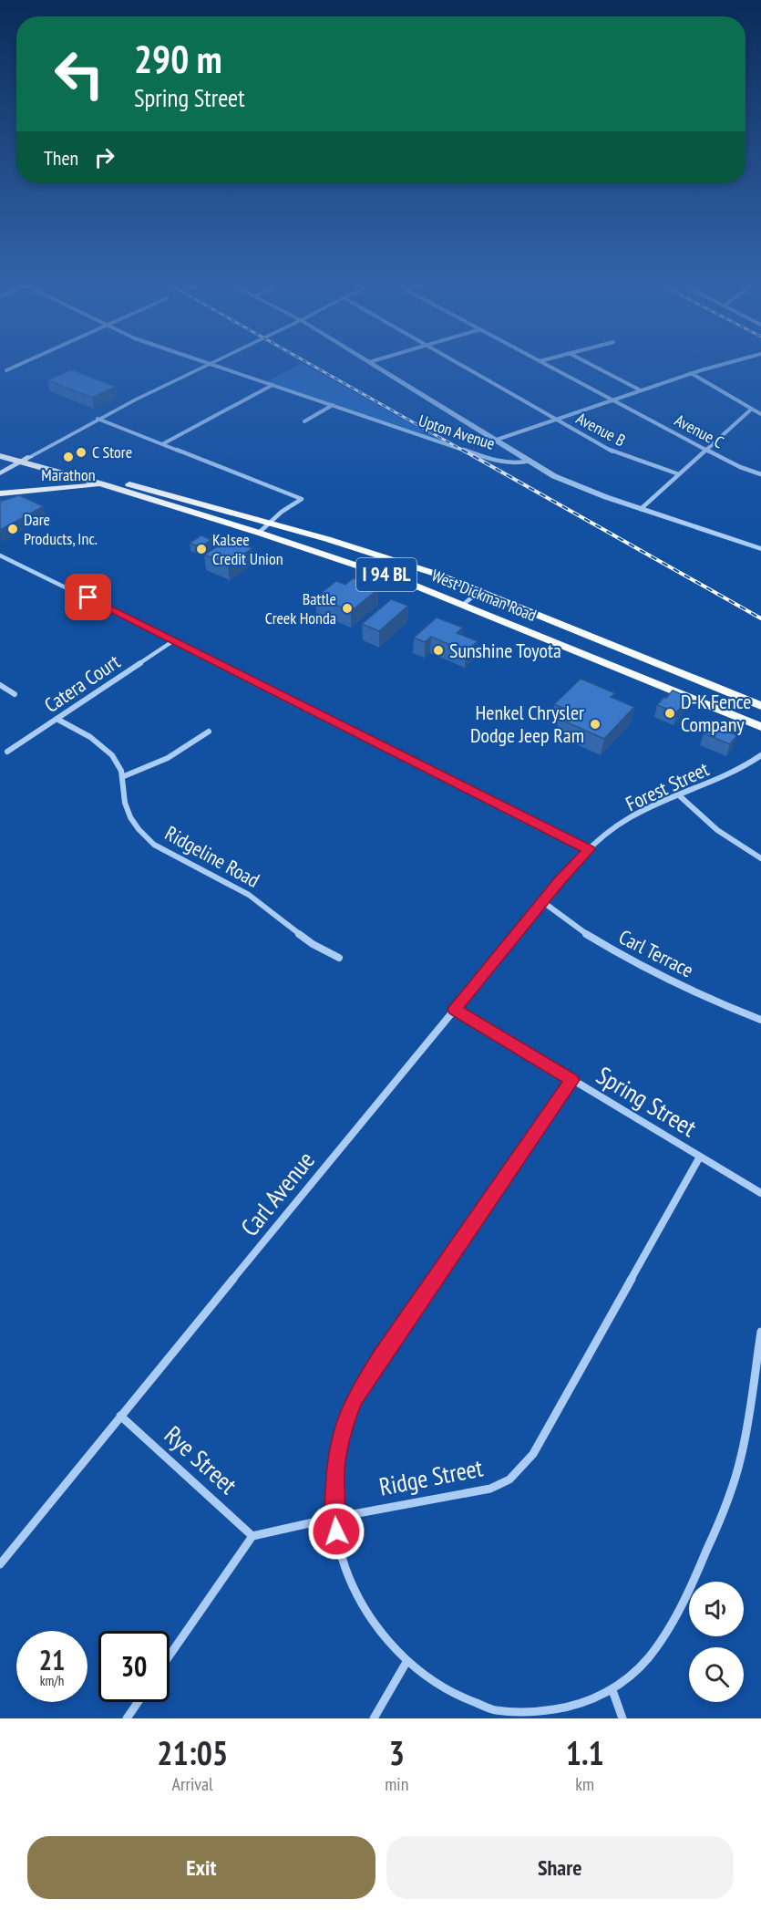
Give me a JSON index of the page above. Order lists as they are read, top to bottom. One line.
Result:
{"streets":{"main road":["I 94 BL","West Dickman Road"],"street":["Avenue B","Avenue C","Upton Avenue","Catera Court","Forest Street","Ridgeline Road","Carl Terrace","Spring Street","Carl Avenue","Rye Street","Ridge Street"]},"crossings":[["Catera Court","Ridgeline Road"],["Forest Street","Carl Avenue"],["Carl Terrace","Carl Avenue"],["Spring Street","Carl Avenue"],["Spring Street","Ridge Street"],["Carl Avenue","Rye Street"],["Rye Street","Ridge Street"]],"places":["C Store","Marathon","Dare Products, Inc.","Kalsee Credit Union","Battle Creek Honda","Sunshine Toyota","D-K Fence Company","Henkel Chrysler Dodge Jeep Ram"],"page":{"turn":["290 m","Spring Street"],"then":"Then","speed":"21 km/h","limit":"30","eta":["21:05","Arrival","3","min","1.1","km"],"buttons":["Exit","Share"]}}
